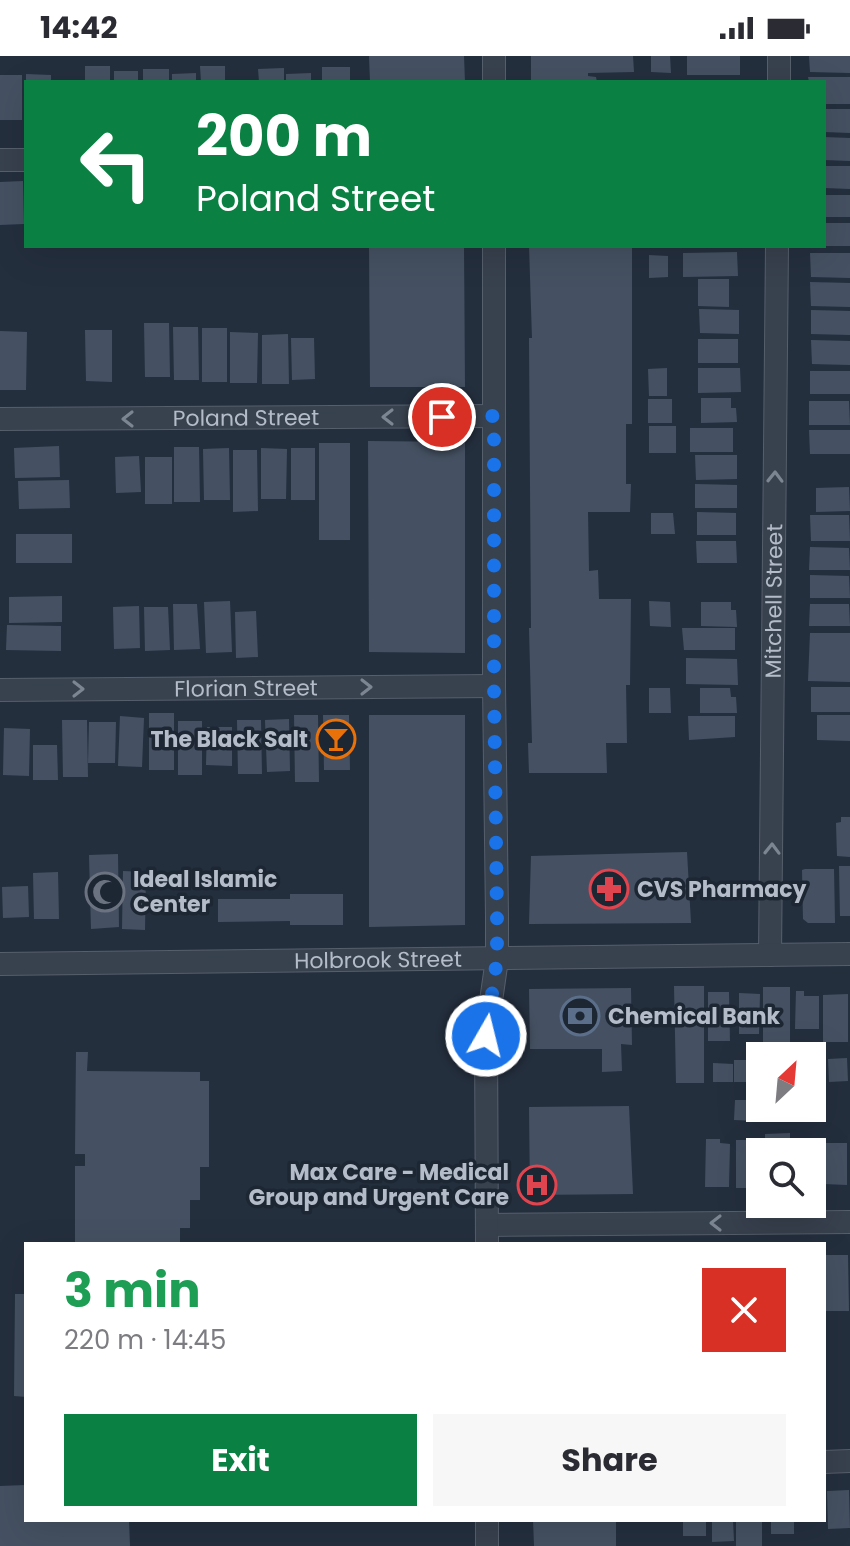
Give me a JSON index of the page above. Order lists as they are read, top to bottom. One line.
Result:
{"streets":{"street":["Poland Street","Mitchell Street","Florian Street","Holbrook Street"]},"crossings":[["Mitchell Street","Holbrook Street"]],"one_way":["Poland Street","Mitchell Street","Florian Street"],"places":{"bar":["The Black Salt"],"pharmacy":["CVS Pharmacy"],"mosque":["Ideal Islamic Center"],"bank":["Chemical Bank"],"hospital":["Max Care - Medical Group and Urgent Care"]},"north":"top right","page":{"status":"14:42","turn":["200 m","Poland Street"],"heading":["3 min","220 m · 14:45"],"buttons":["Exit","Share"]}}
